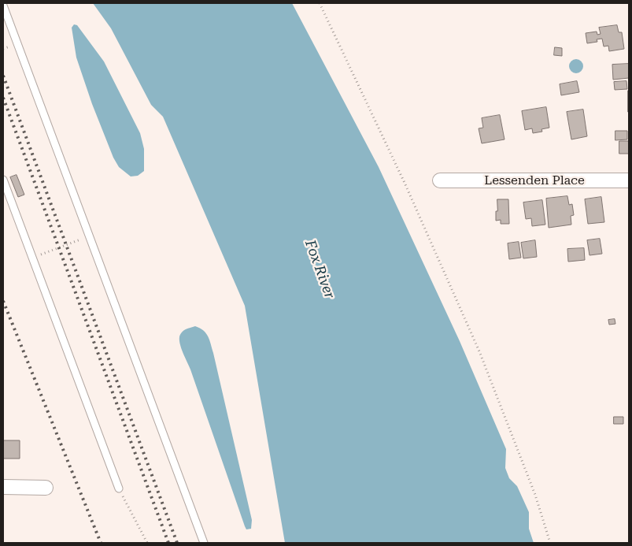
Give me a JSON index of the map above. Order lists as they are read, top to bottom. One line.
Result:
{"streets":{"street":["Lessenden Place"]},"water":["Fox River"]}
